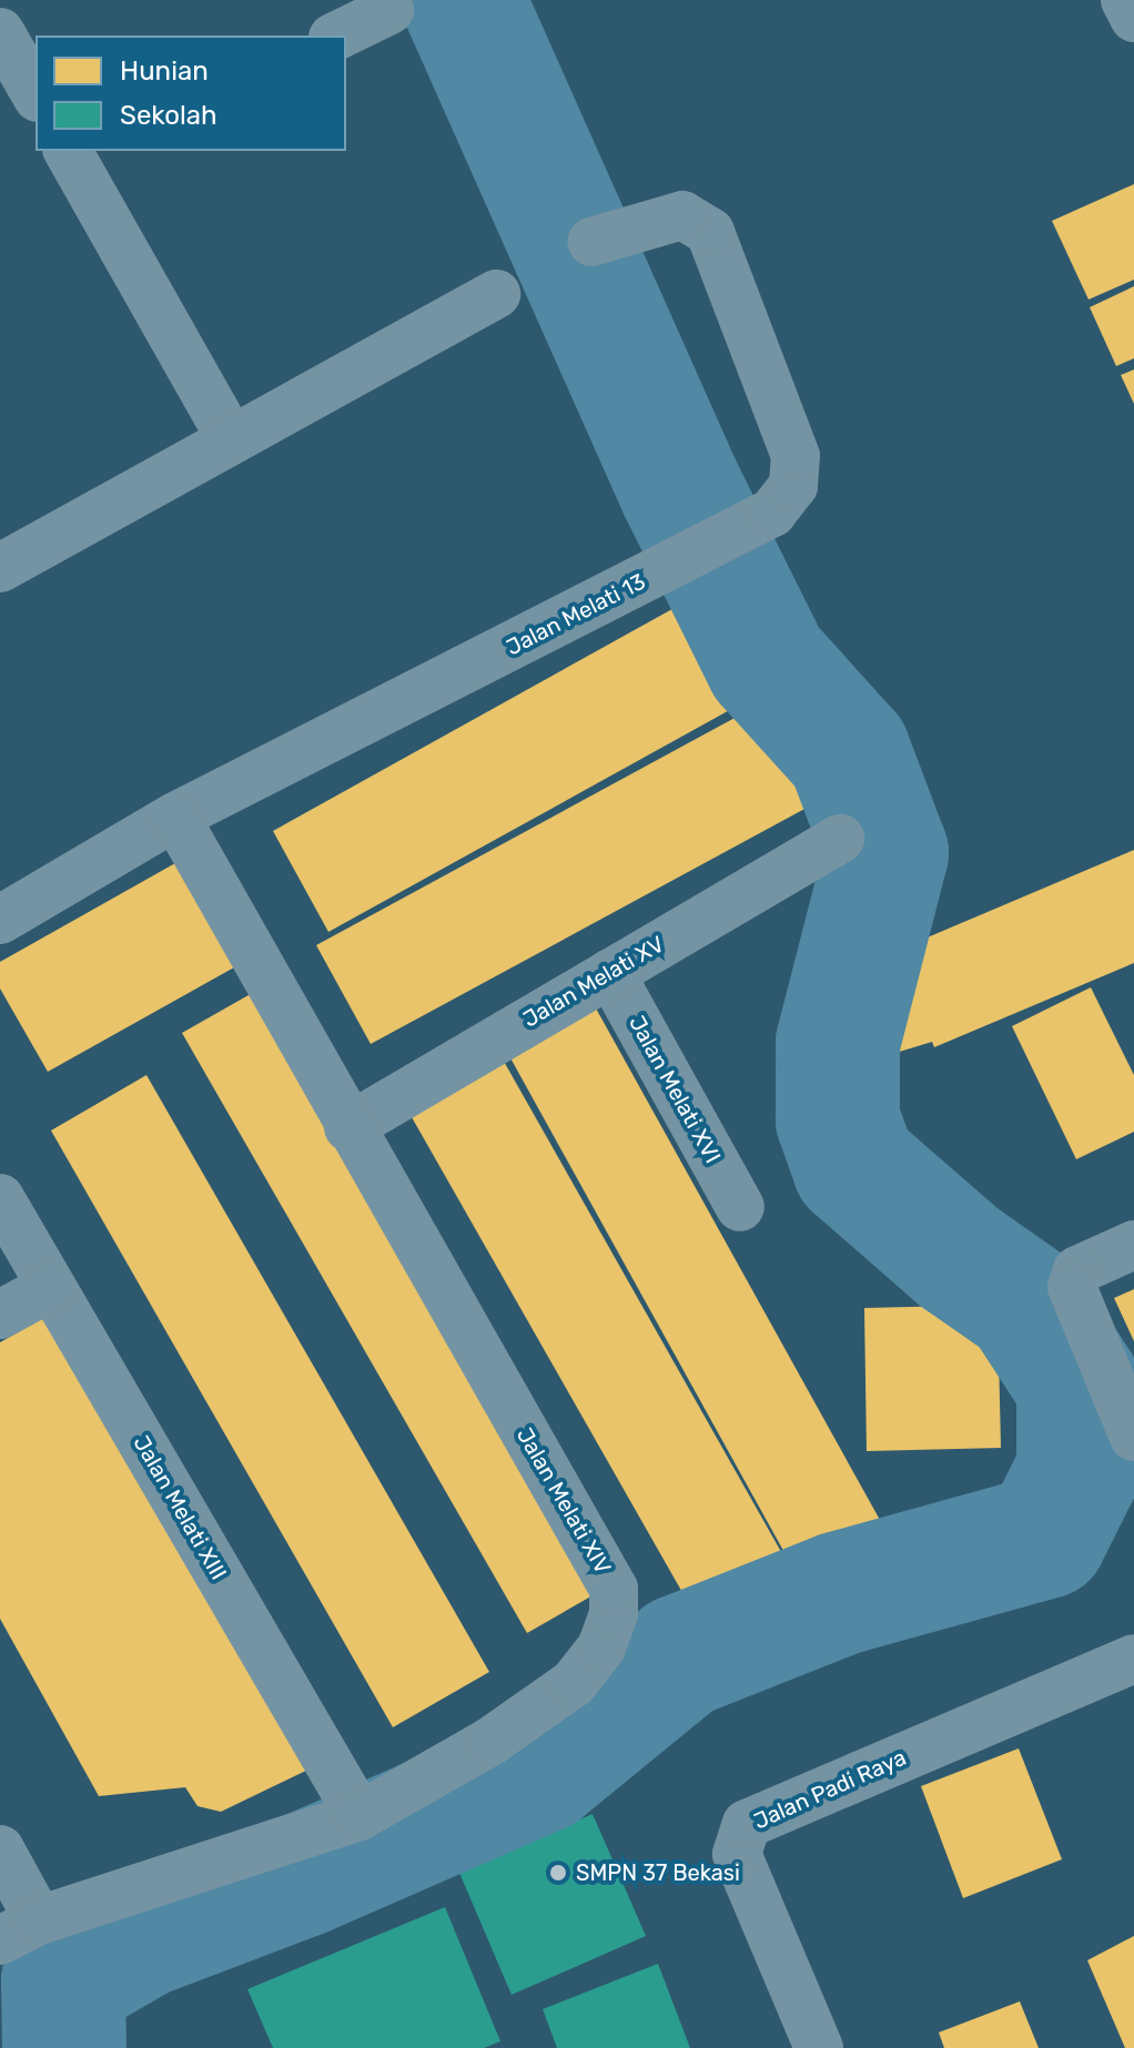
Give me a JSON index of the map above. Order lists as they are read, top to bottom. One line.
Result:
{"streets":{"street":["Jalan Melati 13","Jalan Melati XV","Jalan Melati XVI","Jalan Melati XIV","Jalan Melati XIII","Jalan Padi Raya"]},"crossings":[["Jalan Melati 13","Jalan Melati XIV"],["Jalan Melati XV","Jalan Melati XVI"],["Jalan Melati XV","Jalan Melati XIV"],["Jalan Melati XIV","Jalan Melati XIII"]],"places":["SMPN 37 Bekasi"],"legend":["Hunian","Sekolah"]}
